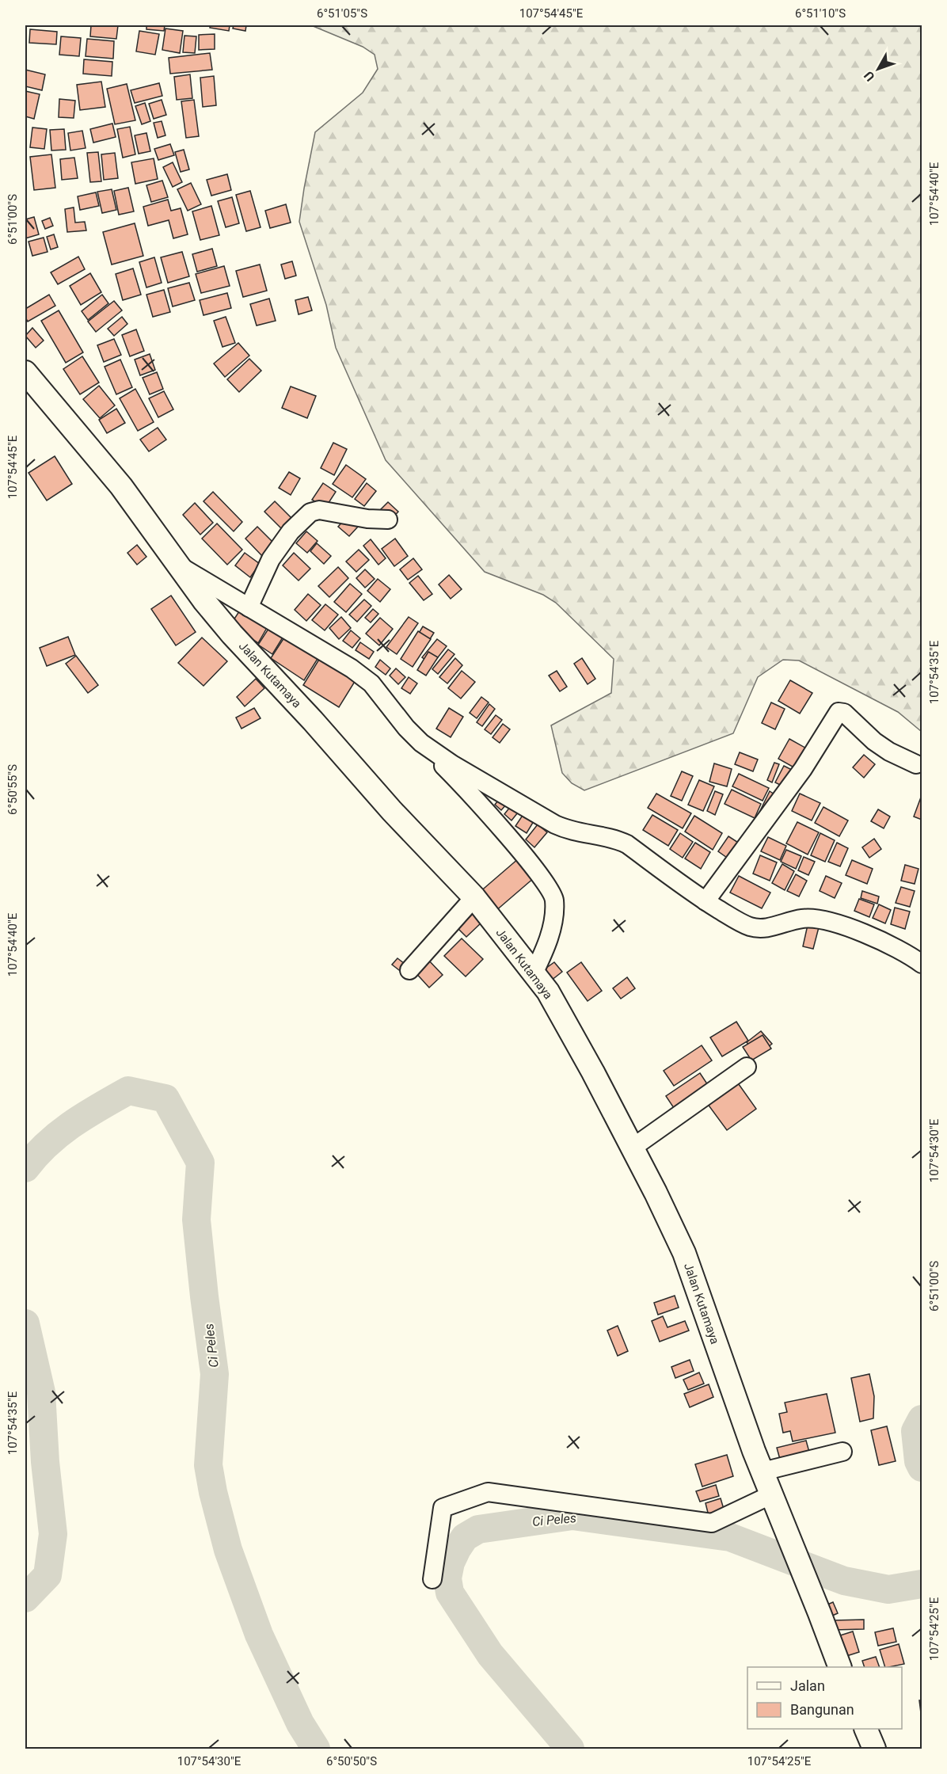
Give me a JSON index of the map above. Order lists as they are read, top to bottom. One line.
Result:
{"streets":{"main road":["Jalan Kutamaya"]},"water":["Ci Peles"],"legend":["Jalan","Bangunan"],"north":"bottom left","coordinates":["6°51'05\"S","107°54'45\"E","6°51'10\"S","107°54'40\"E","6°51'00\"S","107°54'35\"E","6°50'55\"S","107°54'30\"E","107°54'25\"E","6°50'50\"S"]}
